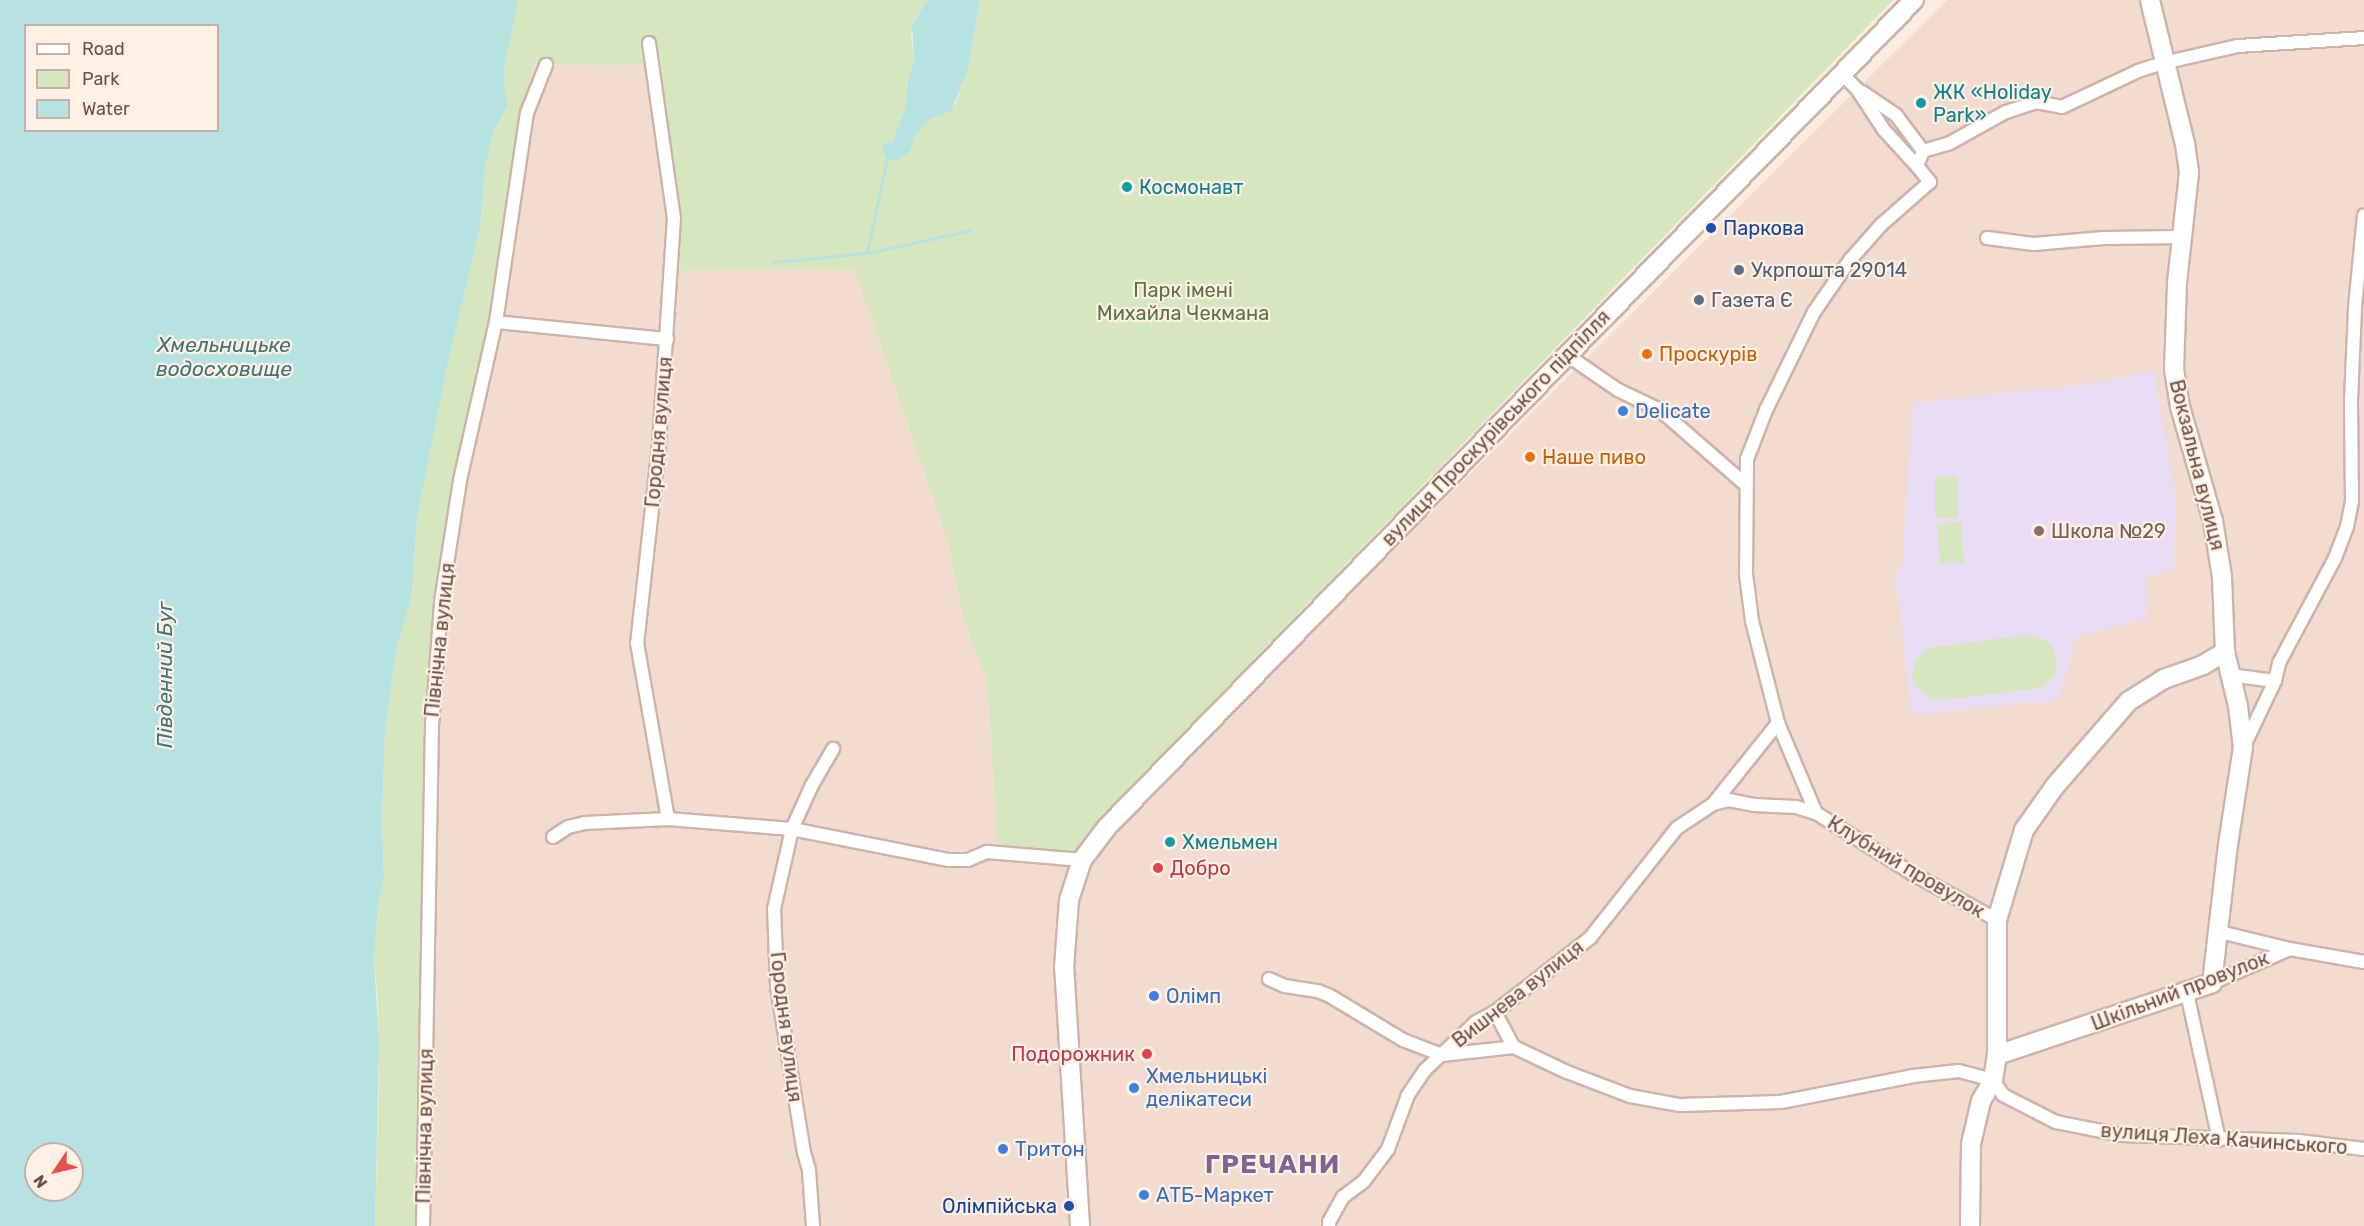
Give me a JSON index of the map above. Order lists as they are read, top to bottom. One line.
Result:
{"streets":{"street":["вулиця Проскурівського підпілля","Городня вулиця","Вокзальна вулиця","Північна вулиця","Клубний провулок","Шкільний провулок","Вишнева вулиця","вулиця Леха Качинського"]},"crossings":[["Вокзальна вулиця","Шкільний провулок"],["Клубний провулок","Вишнева вулиця"]],"districts":["ГРЕЧАНИ"],"water":["Хмельницьке водосховище","Південний Буг"],"parks":["Парк імені Михайла Чекмана"],"places":["ЖК «Holiday Park»","Космонавт","Паркова","Укрпошта 29014","Газета Є","Проскурів","Delicate","Наше пиво","Школа №29","Хмельмен","Добро","Олімп","Подорожник","Хмельницькі делікатеси","Тритон","АТБ-Маркет","Олiмпiйська"],"legend":["Road","Park","Water"],"north":"bottom left"}
